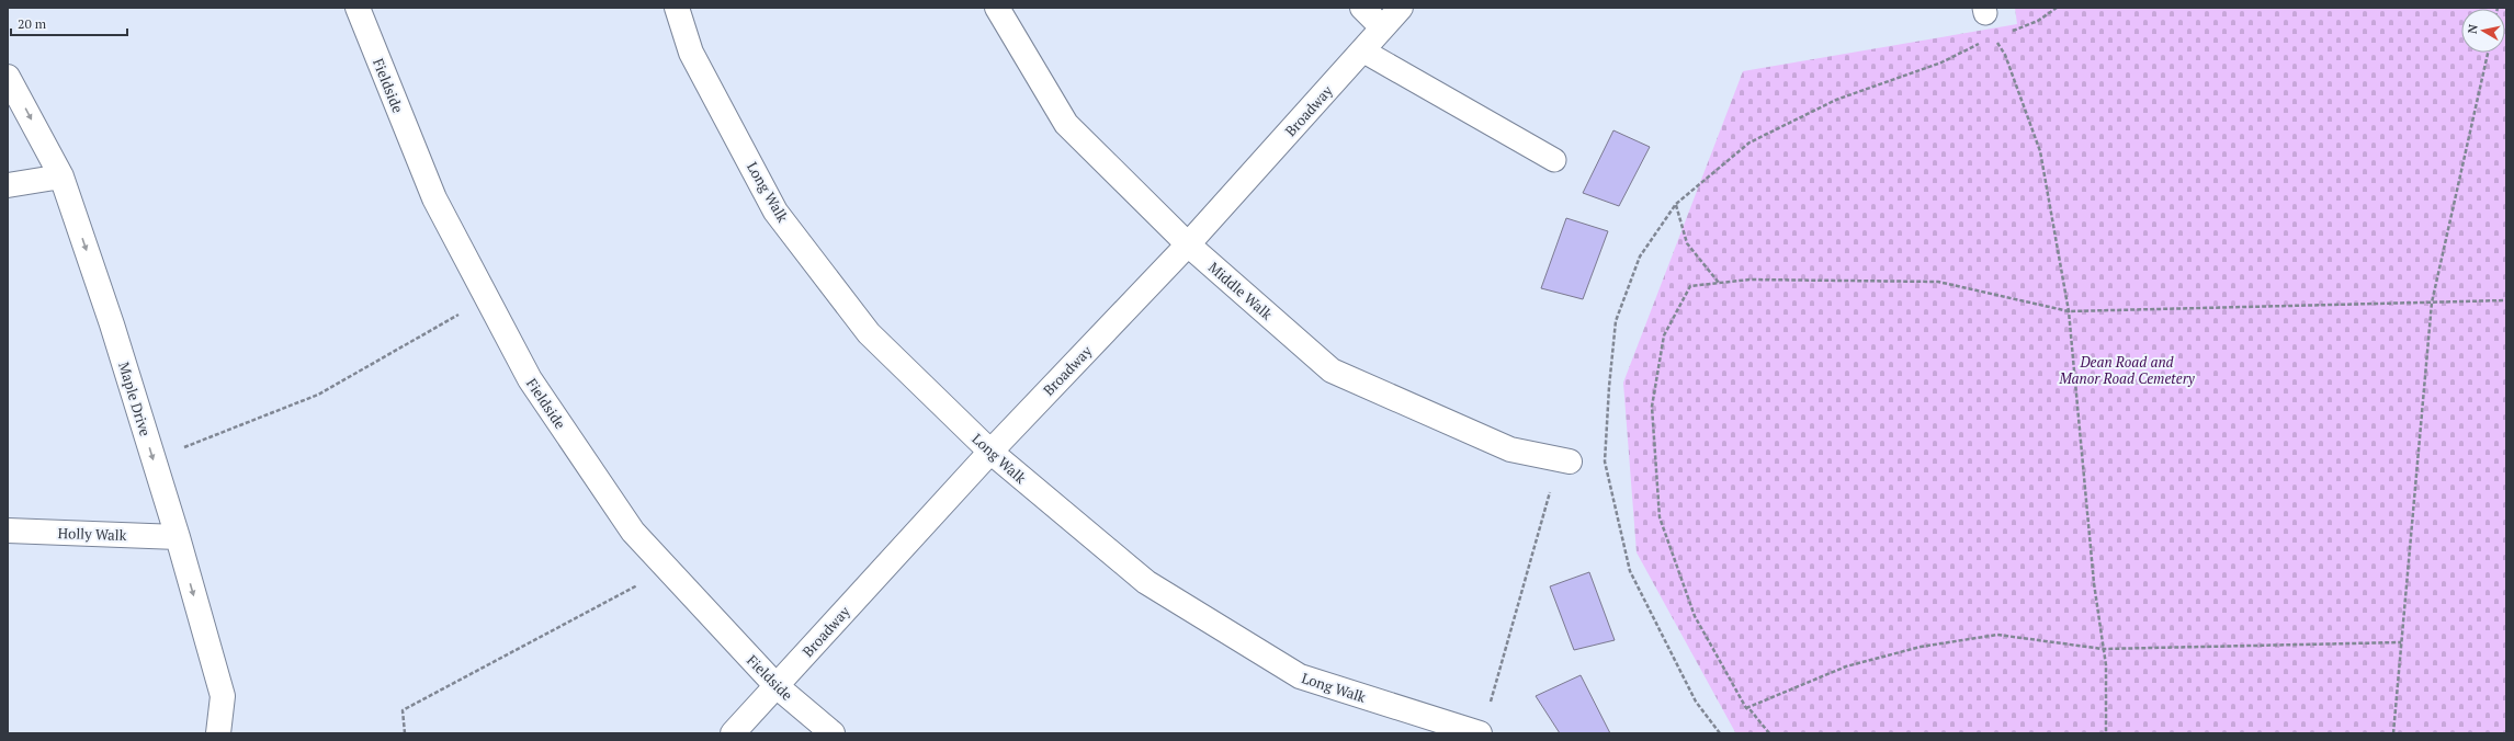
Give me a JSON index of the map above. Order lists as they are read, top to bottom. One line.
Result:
{"streets":{"street":["Fieldside","Broadway","Long Walk","Middle Walk","Maple Drive","Holly Walk"]},"crossings":[["Fieldside","Broadway"],["Broadway","Long Walk"],["Broadway","Middle Walk"],["Maple Drive","Holly Walk"]],"one_way":["Maple Drive"],"parks":["Dean Road and Manor Road Cemetery"],"scale_bar":"20 m","north":"left"}
